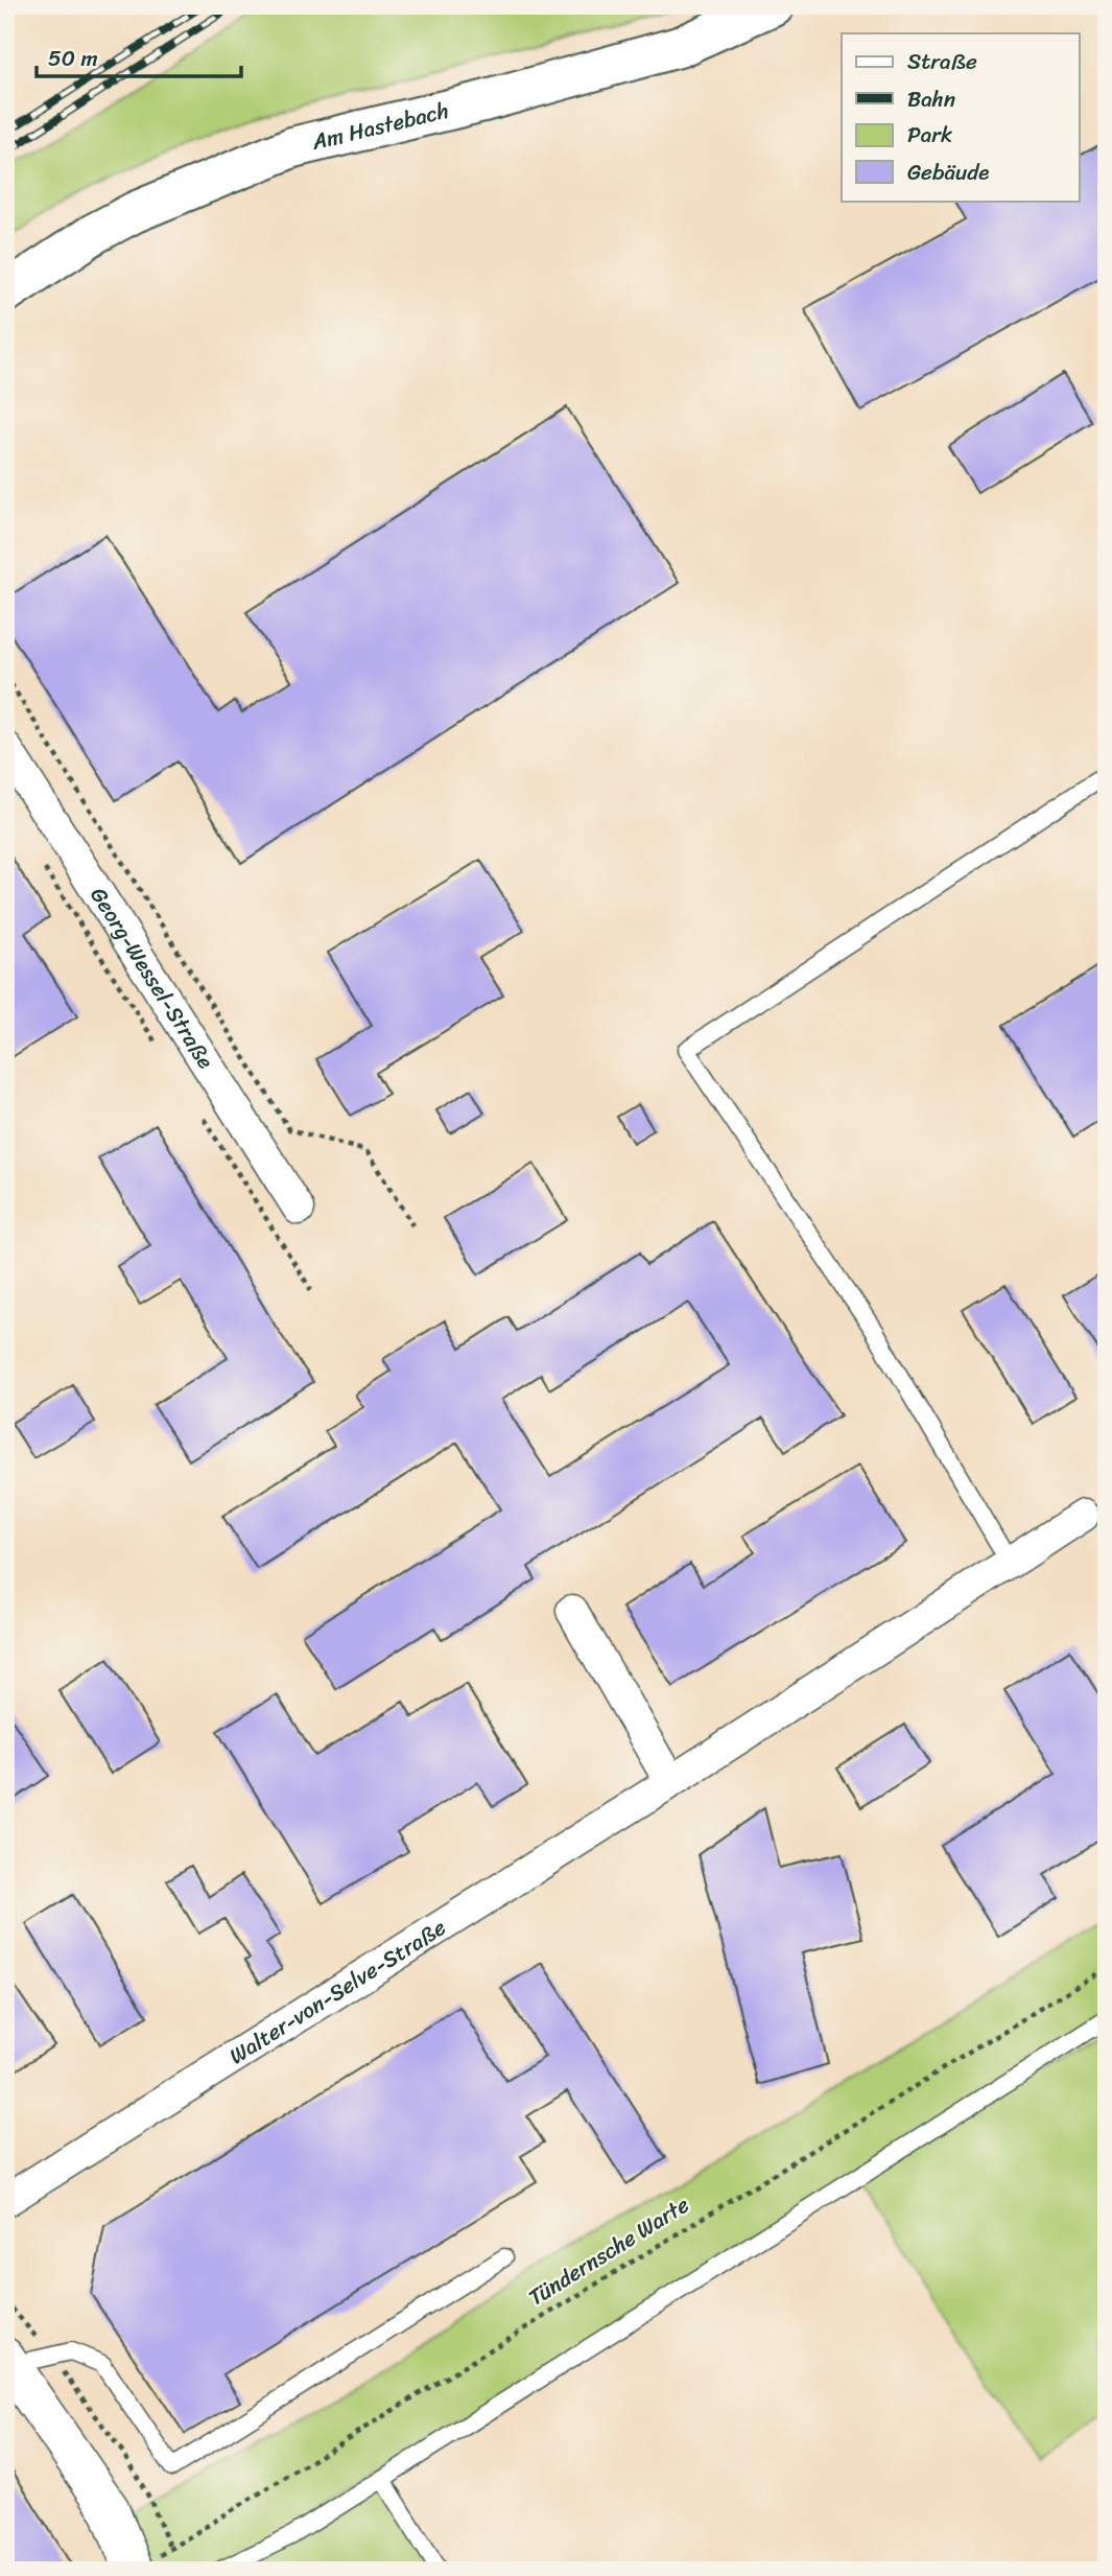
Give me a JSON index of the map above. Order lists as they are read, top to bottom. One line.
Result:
{"streets":{"main road":["Am Hastebach"],"street":["Georg-Wessel-Straße","Walter-von-Selve-Straße"],"path":["Tündernsche Warte"]},"legend":["Straße","Bahn","Park","Gebäude"],"scale_bar":"50 m"}
